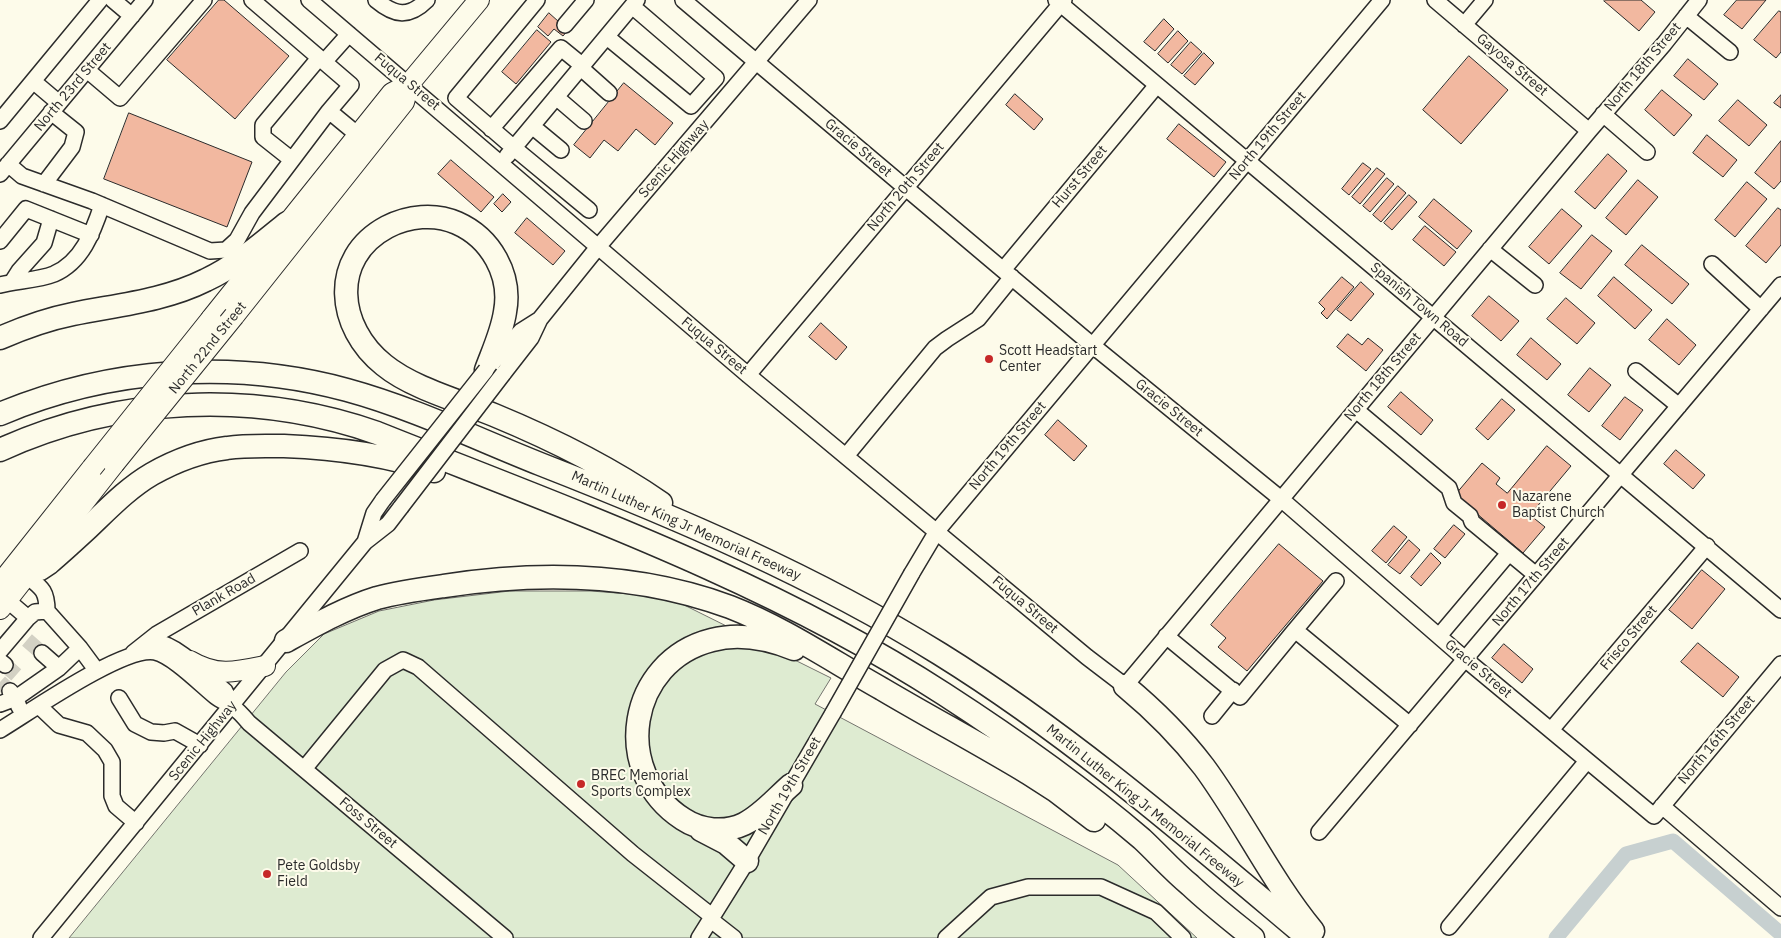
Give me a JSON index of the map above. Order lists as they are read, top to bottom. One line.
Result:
{"streets":{"highway":["Martin Luther King Jr Memorial Freeway"],"main road":["North 22nd Street"],"street":["Gayosa Street","North 18th Street","Fuqua Street","North 23rd Street","North 19th Street","Gracie Street","Scenic Highway","Hurst Street","North 20th Street","Spanish Town Road","North 17th Street","Plank Road","Frisco Street","North 16th Street","Foss Street"]},"crossings":[["Gayosa Street","North 18th Street"],["North 18th Street","Fuqua Street"],["North 18th Street","Gracie Street"],["North 18th Street","Spanish Town Road"],["Fuqua Street","North 19th Street"],["Fuqua Street","Scenic Highway"],["Fuqua Street","Hurst Street"],["Fuqua Street","North 20th Street"],["Fuqua Street","North 22nd Street"],["North 19th Street","Gracie Street"],["North 19th Street","Spanish Town Road"],["Gracie Street","Scenic Highway"],["Gracie Street","Hurst Street"],["Gracie Street","North 20th Street"],["Gracie Street","North 17th Street"],["Gracie Street","Frisco Street"],["Gracie Street","North 16th Street"],["Scenic Highway","Plank Road"],["Scenic Highway","Foss Street"],["Hurst Street","Spanish Town Road"],["North 20th Street","Spanish Town Road"],["Spanish Town Road","North 17th Street"],["Spanish Town Road","Frisco Street"],["Plank Road","Foss Street"]],"places":["Scott Headstart Center","Nazarene Baptist Church","BREC Memorial Sports Complex","Pete Goldsby Field"]}
